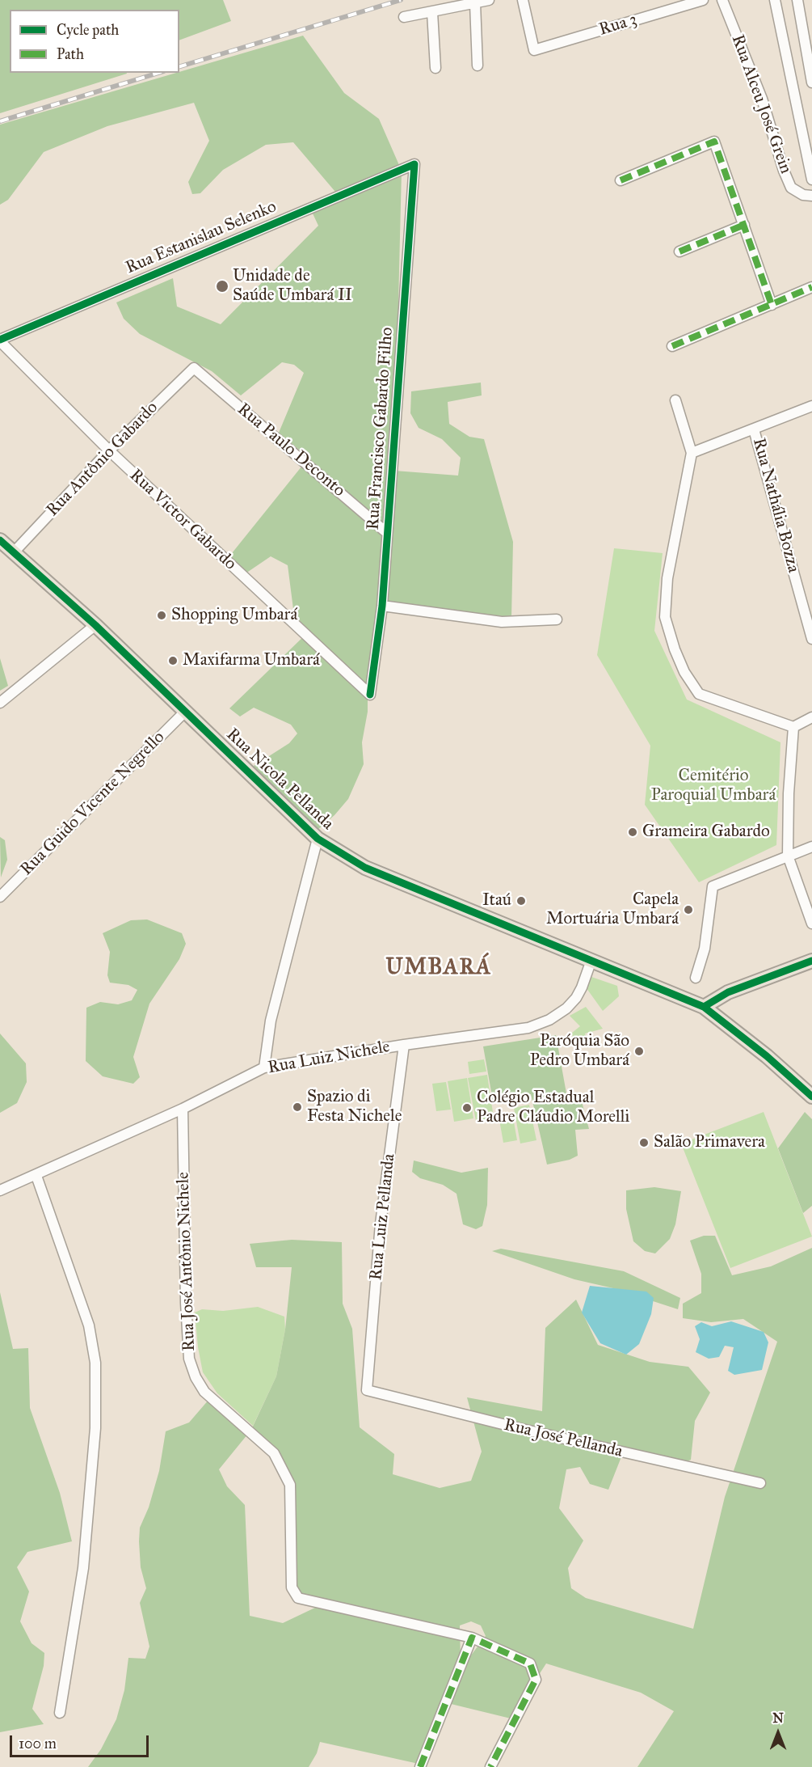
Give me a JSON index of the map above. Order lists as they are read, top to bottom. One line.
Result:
{"streets":{"main road":["Rua Nicola Pellanda"],"street":["Rua 3","Rua Alceu José Grein","Rua Estanislau Selenko","Rua Francisco Gabardo Filho","Rua Paulo Deconto","Rua Antônio Gabardo","Rua Nathália Bozza","Rua Victor Gabardo","Rua Guido Vicente Negrello","Rua Luiz Nichele","Rua Luiz Pellanda","Rua José Antônio Nichele","Rua José Pellanda"]},"crossings":[["Rua Estanislau Selenko","Rua Francisco Gabardo Filho"],["Rua Estanislau Selenko","Rua Victor Gabardo"],["Rua Francisco Gabardo Filho","Rua Paulo Deconto"],["Rua Francisco Gabardo Filho","Rua Victor Gabardo"],["Rua Paulo Deconto","Rua Antônio Gabardo"],["Rua Antônio Gabardo","Rua Victor Gabardo"],["Rua Antônio Gabardo","Rua Nicola Pellanda"],["Rua Nicola Pellanda","Rua Guido Vicente Negrello"],["Rua Nicola Pellanda","Rua Luiz Nichele"],["Rua Luiz Nichele","Rua Luiz Pellanda"],["Rua Luiz Nichele","Rua José Antônio Nichele"],["Rua Luiz Pellanda","Rua José Pellanda"]],"districts":["UMBARÁ"],"parks":["Cemitério Paroquial Umbará"],"places":["Unidade de Saúde Umbará II","Shopping Umbará","Maxifarma Umbará","Grameira Gabardo","Itaú","Capela Mortuária Umbará","Paróquia São Pedro Umbará","Spazio di Festa Nichele","Colégio Estadual Padre Cláudio Morelli","Salão Primavera"],"legend":["Cycle path","Path"],"scale_bar":"100 m","north":"top"}
